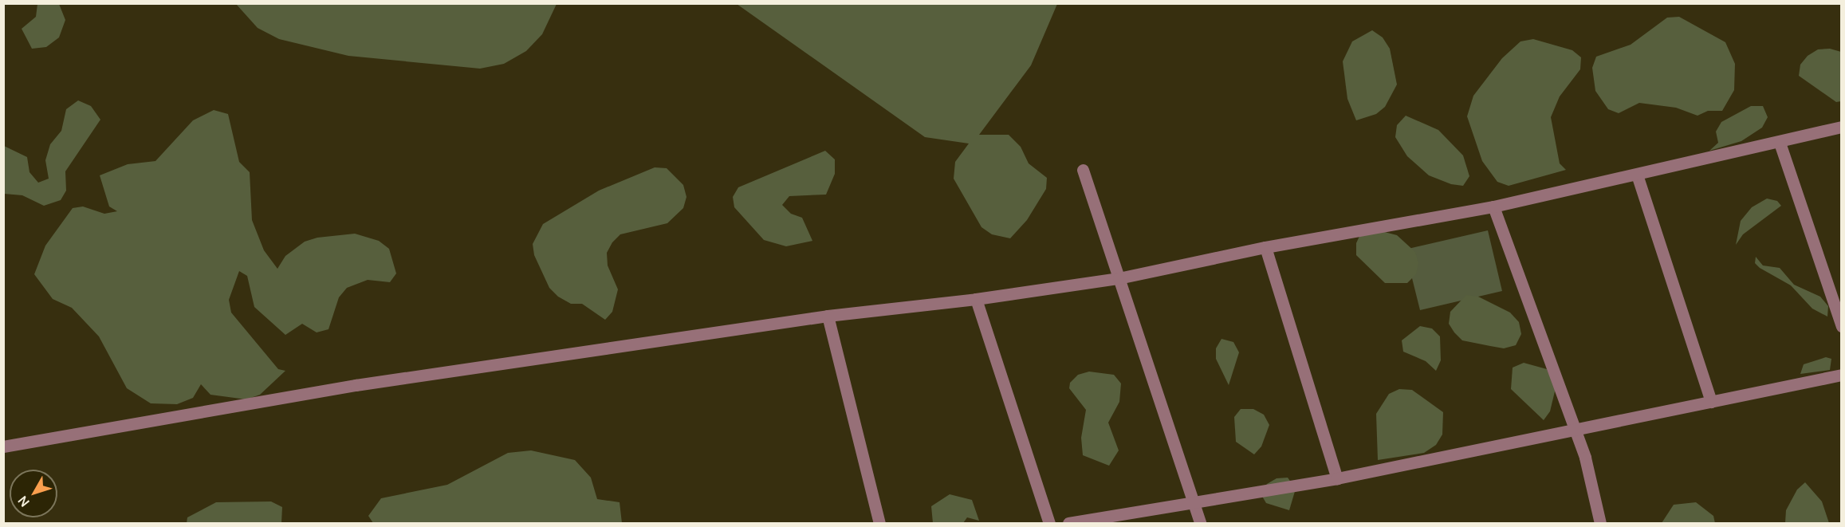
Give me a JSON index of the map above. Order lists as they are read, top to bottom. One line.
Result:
{"north":"bottom left"}
